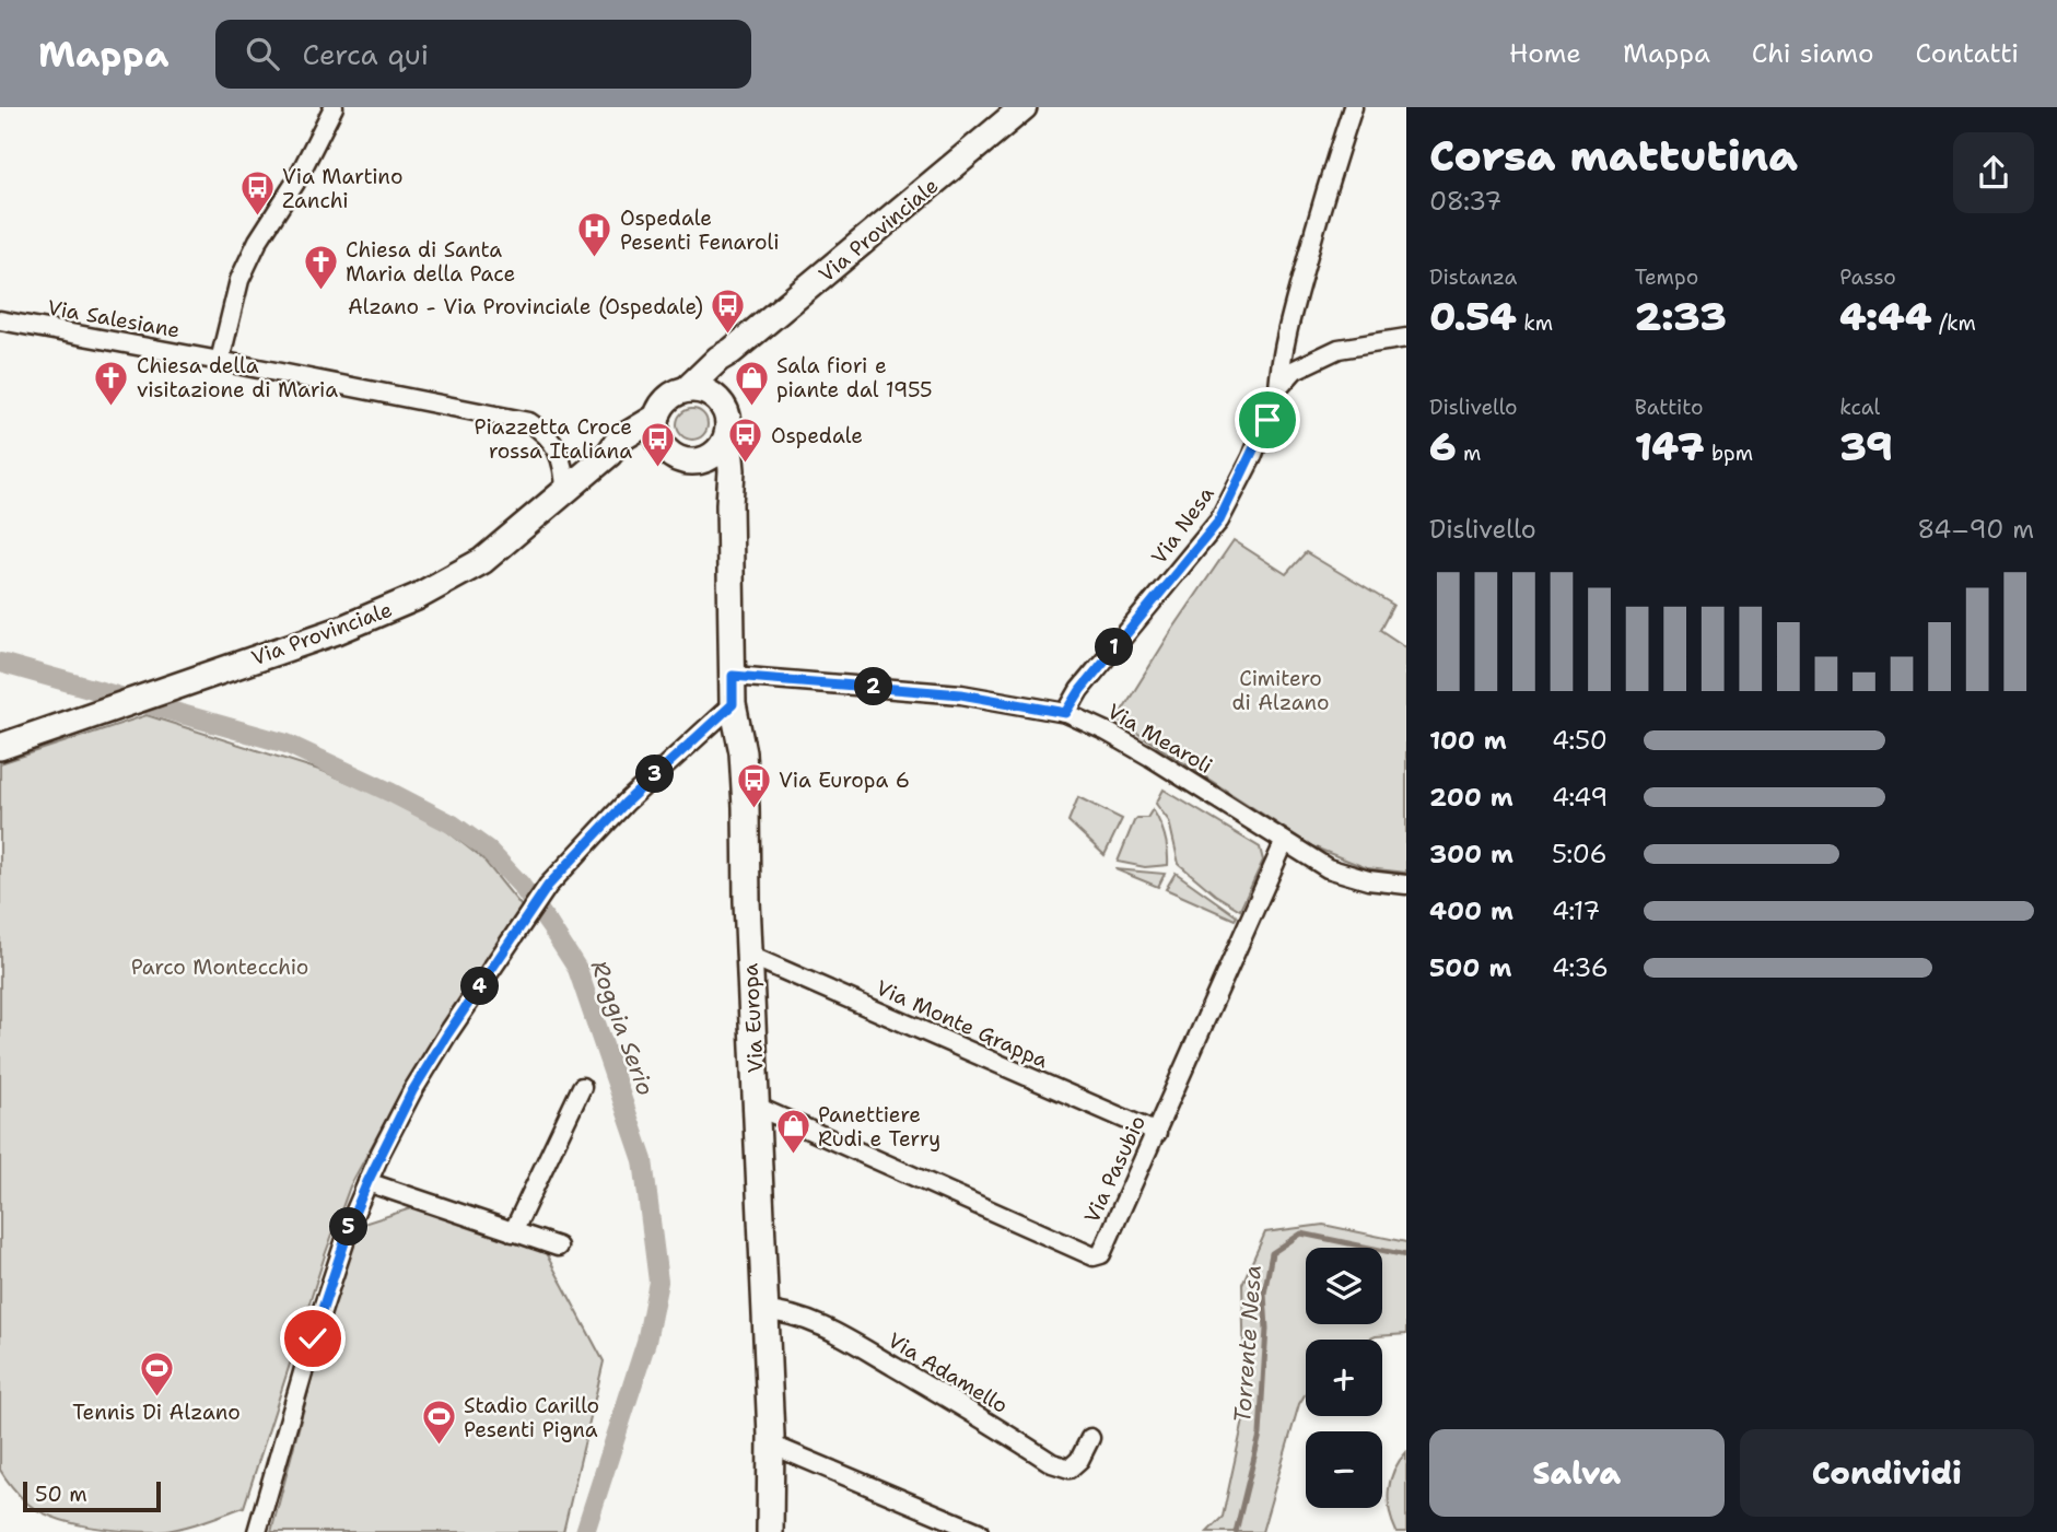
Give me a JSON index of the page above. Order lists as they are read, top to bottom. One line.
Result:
{"streets":{"street":["Via Provinciale","Via Salesiane","Via Nesa","Via Mearoli","Via Europa","Via Monte Grappa","Via Pasubio","Via Adamello"]},"crossings":[["Via Provinciale","Via Salesiane"],["Via Provinciale","Via Europa"],["Via Nesa","Via Mearoli"],["Via Mearoli","Via Europa"],["Via Mearoli","Via Pasubio"],["Via Europa","Via Monte Grappa"],["Via Europa","Via Pasubio"],["Via Europa","Via Adamello"],["Via Monte Grappa","Via Pasubio"]],"water":["Roggia Serio","Torrente Nesa"],"parks":["Cimitero di Alzano","Parco Montecchio"],"places":{"bus stop":["Via Martino Zanchi","Alzano - Via Provinciale (Ospedale)","Ospedale","Piazzetta Croce rossa Italiana","Via Europa 6"],"hospital":["Ospedale Pesenti Fenaroli"],"church":["Chiesa di Santa Maria della Pace","Chiesa della visitazione di Maria"],"shop":["Sala fiori e piante dal 1955","Panettiere Rudi e Terry"],"sports":["Tennis Di Alzano","Stadio Carillo Pesenti Pigna"]},"scale_bar":"50 m","page":{"header":"Mappa","search":"Cerca qui","nav":["Home","Mappa","Chi siamo","Contatti"],"heading":["Corsa mattutina","08:37"],"stats":[["Distanza","0.54 km"],["Tempo","2:33"],["Passo","4:44 /km"],["Dislivello","6 m"],["Battito","147 bpm"],["kcal","39"]],"chart":["Dislivello","84–90 m"],"pins":["1","2","3","4","5"],"list":[{"name":"100 m","note":"4:50"},{"name":"200 m","note":"4:49"},{"name":"300 m","note":"5:06"},{"name":"400 m","note":"4:17"},{"name":"500 m","note":"4:36"}],"map_buttons":["+","−"],"buttons":["Salva","Condividi"],"scale":"50 m"}}
